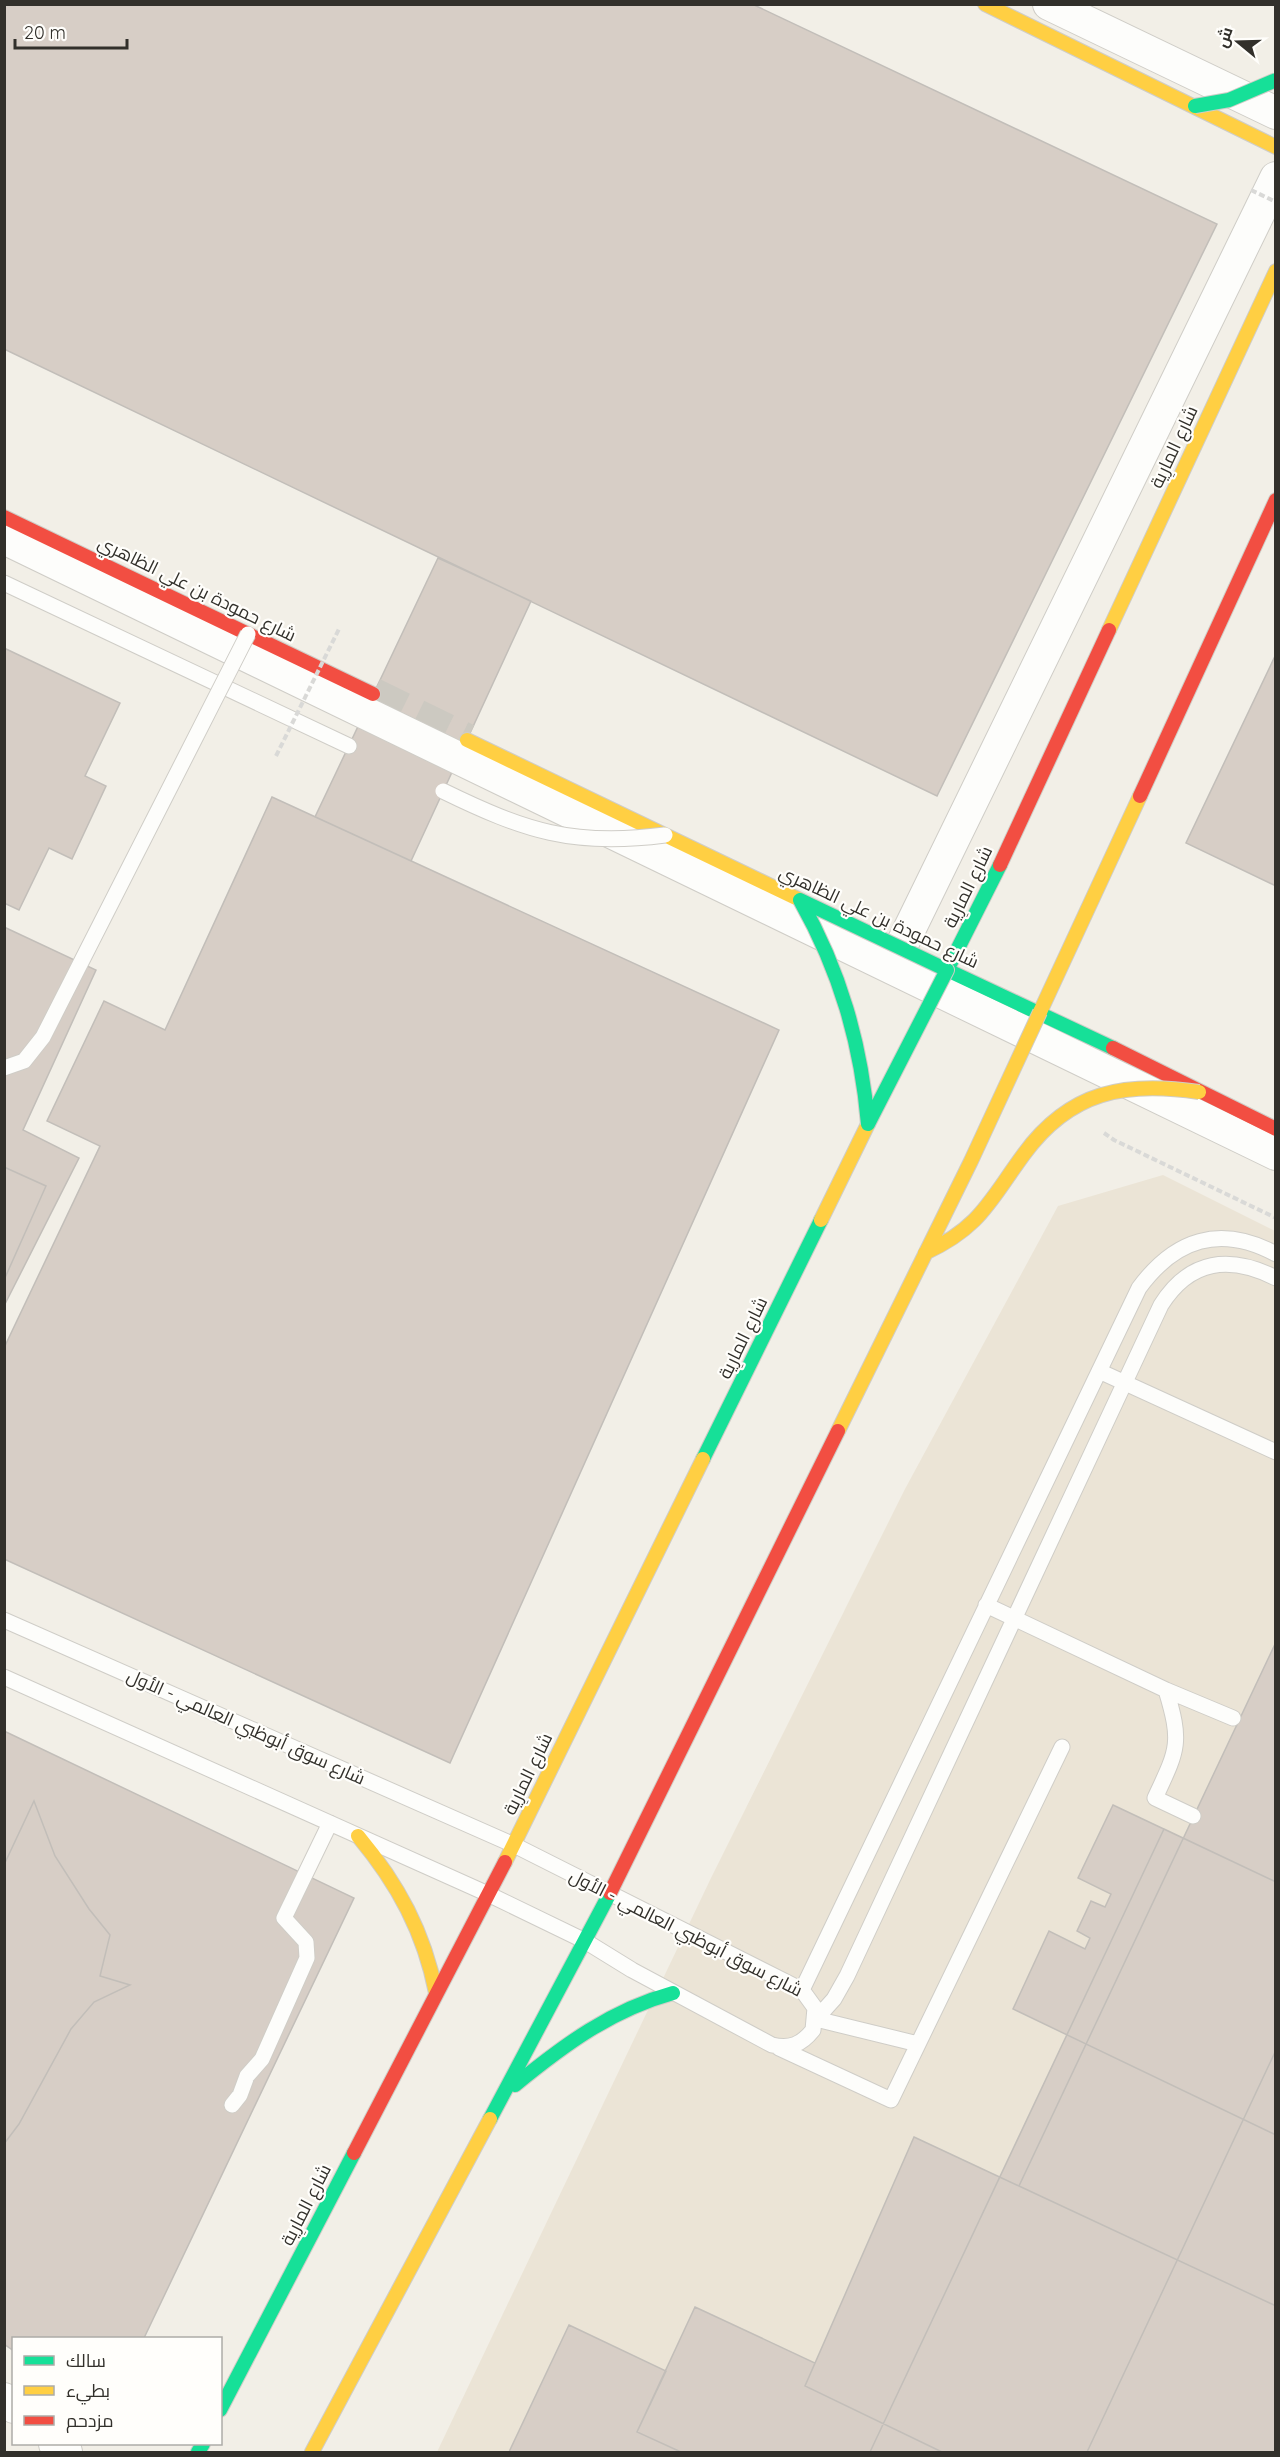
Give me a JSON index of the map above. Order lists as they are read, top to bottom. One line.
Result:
{"streets":{"street":["شارع المارِية","شارع حمودة بن علي الظاهري"],"lane":["شارع سوق أبوظبي العالمي - الأول"]},"crossings":[["شارع المارِية","شارع حمودة بن علي الظاهري"],["شارع المارِية","شارع سوق أبوظبي العالمي - الأول"]],"legend":["سالك","بطيء","مزدحم"],"scale_bar":"20 m","north":"left"}
